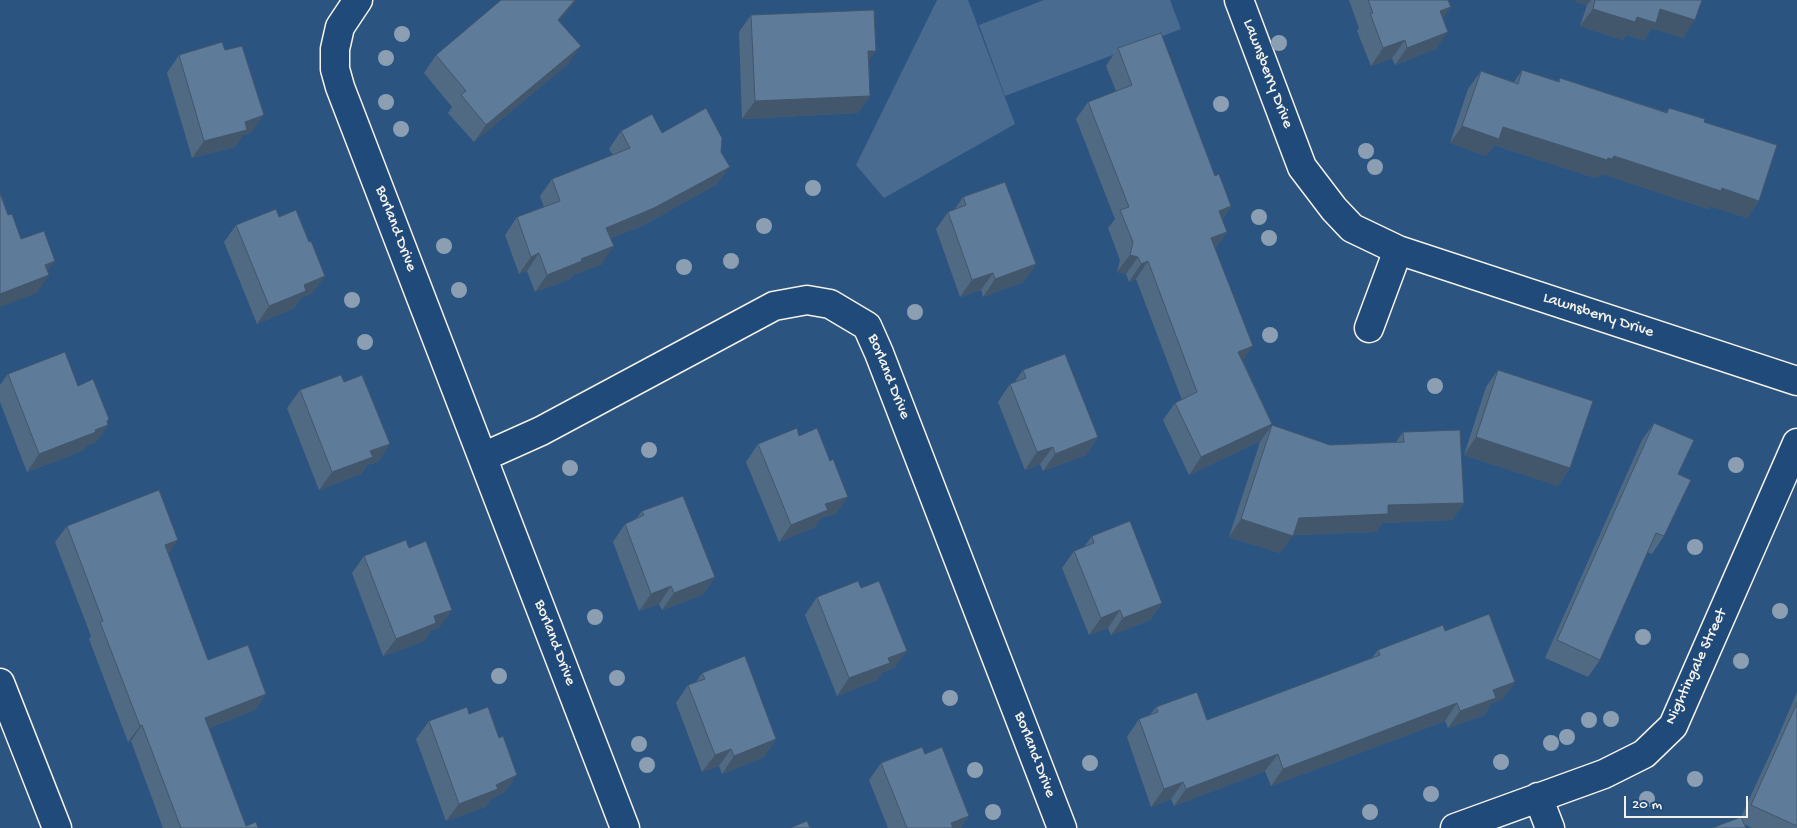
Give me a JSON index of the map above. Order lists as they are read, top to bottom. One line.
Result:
{"streets":{"street":["Lawnsberry Drive","Borland Drive","Nightingale Street"]},"scale_bar":"20 m"}
